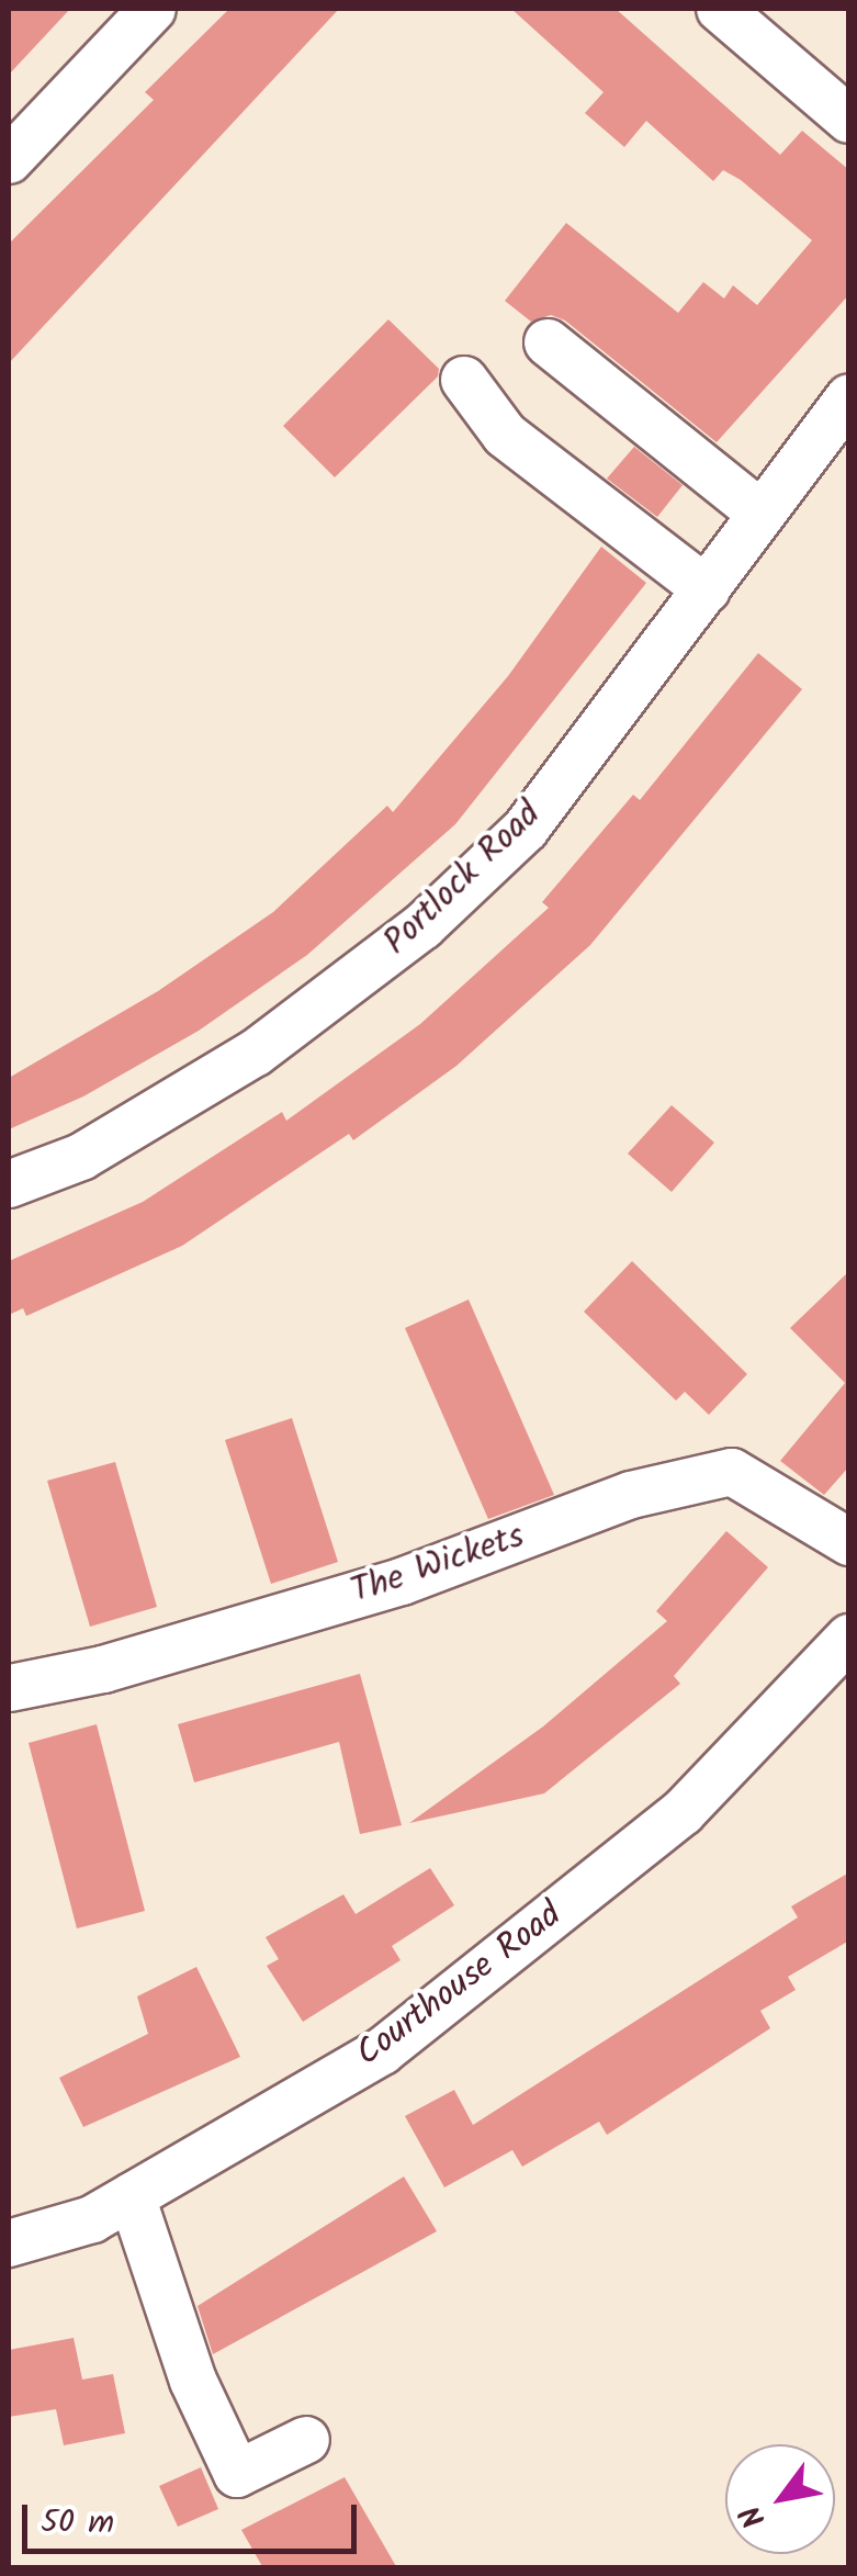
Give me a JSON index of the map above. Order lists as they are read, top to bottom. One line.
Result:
{"streets":{"street":["Portlock Road","The Wickets","Courthouse Road"]},"scale_bar":"50 m","north":"bottom left"}
